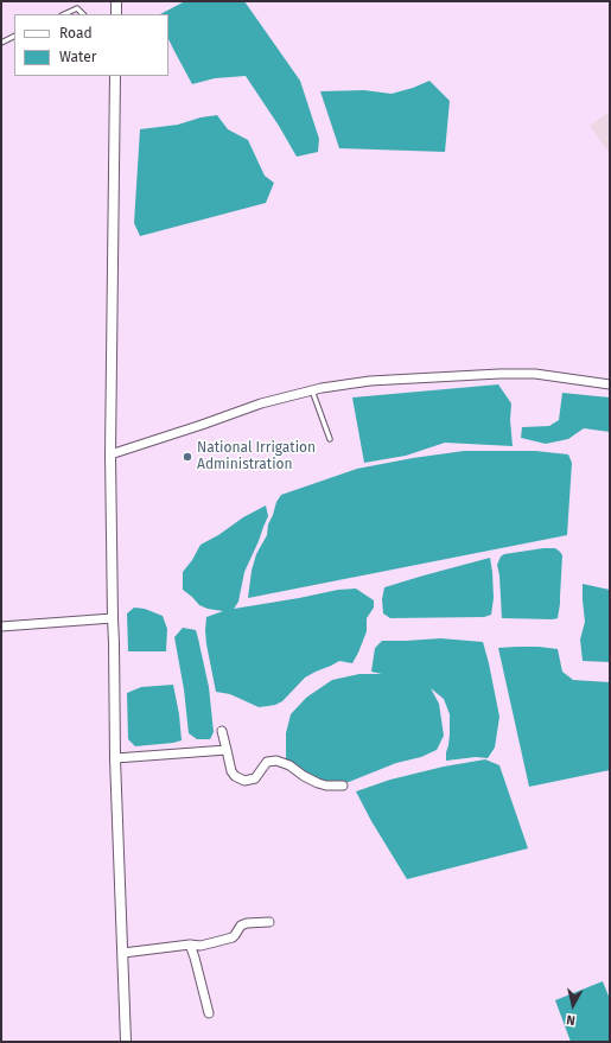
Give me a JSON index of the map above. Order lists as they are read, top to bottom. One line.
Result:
{"places":["National Irrigation Administration"],"legend":["Road","Water"],"north":"bottom"}
